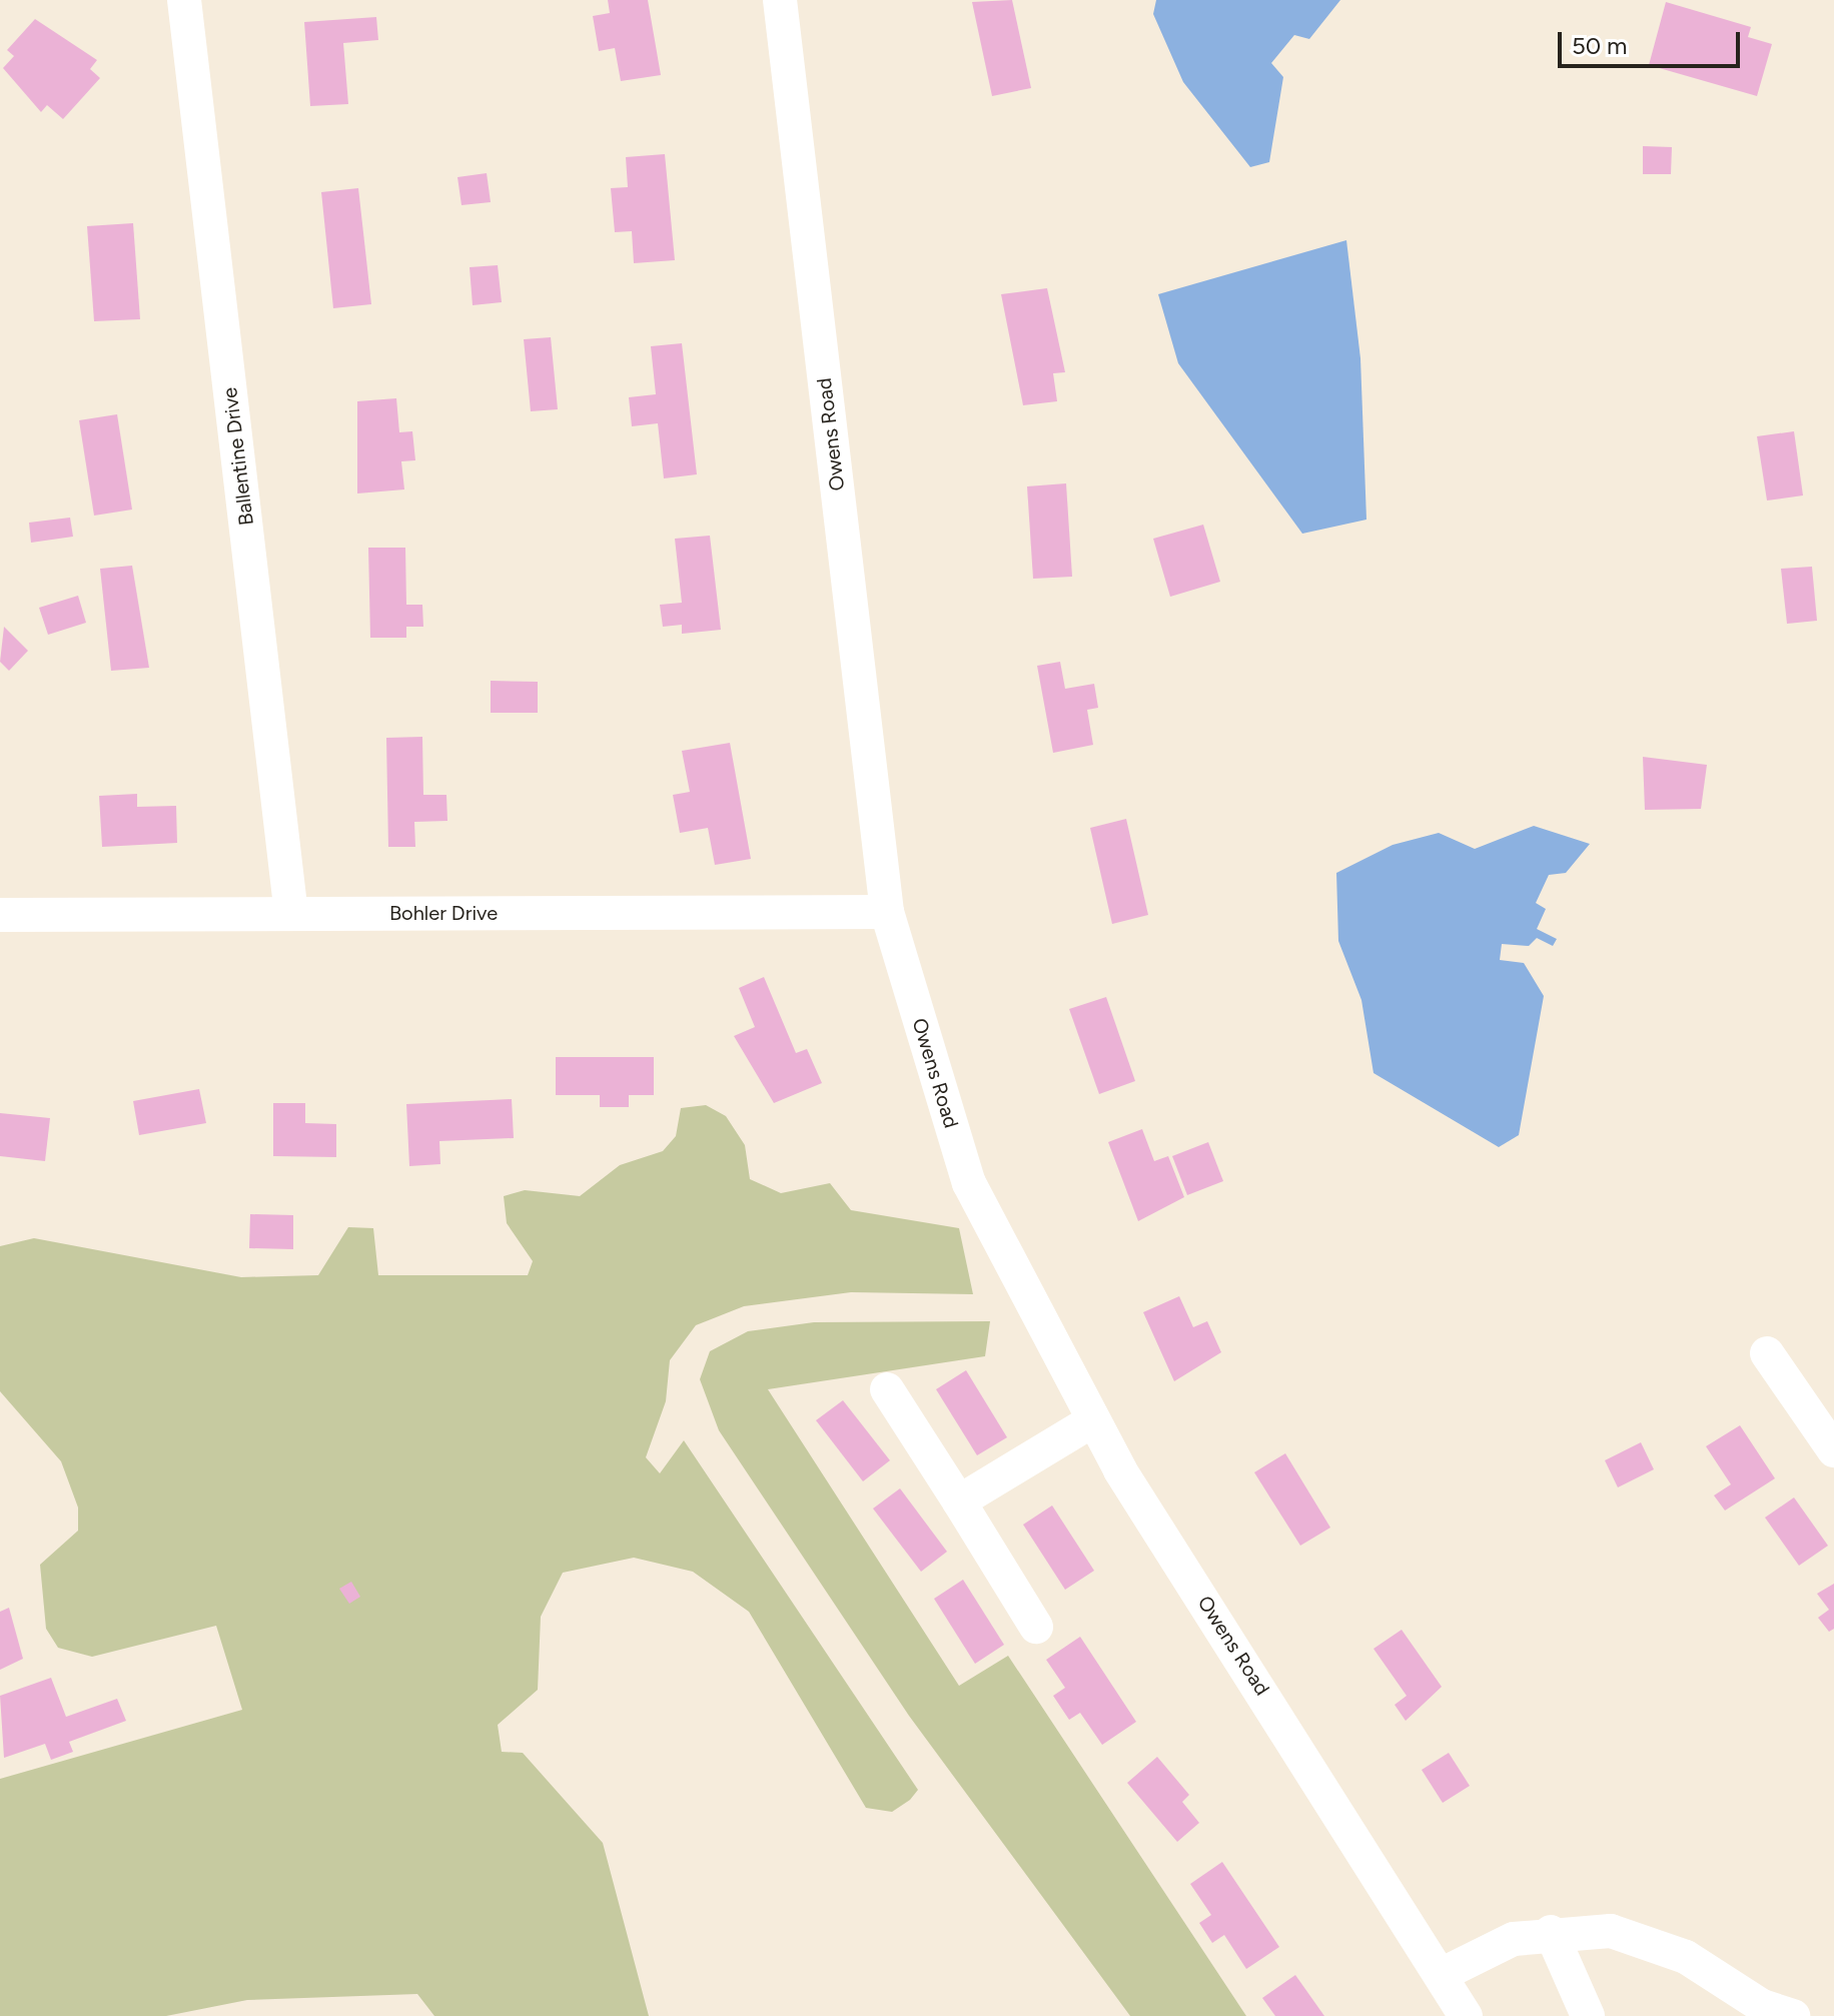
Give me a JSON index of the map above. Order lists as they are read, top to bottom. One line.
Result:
{"streets":{"street":["Owens Road","Ballentine Drive","Bohler Drive"]},"crossings":[["Owens Road","Bohler Drive"],["Ballentine Drive","Bohler Drive"]],"scale_bar":"50 m"}
